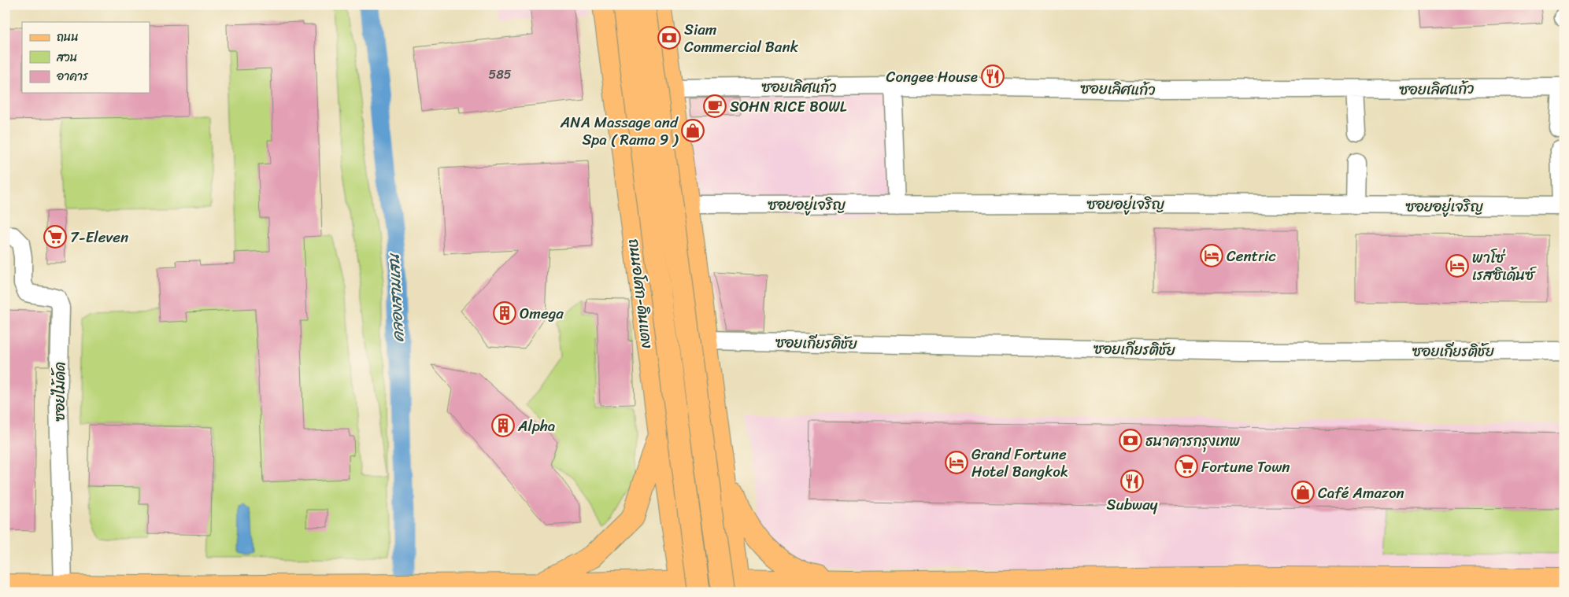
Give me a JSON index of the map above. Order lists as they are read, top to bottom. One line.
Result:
{"streets":{"main road":["ถนนอโศก-ดินแดง"],"street":["ซอยเลิศแก้ว","ซอยอยู่เจริญ","ซอยเกียรติชัย","ซอยไม้ดัด"]},"water":["คลองสามเสน"],"places":{"bank":["Siam Commercial Bank","ธนาคารกรุงเทพ"],"restaurant":["Congee House","Subway"],"cafe":["SOHN RICE BOWL"],"shop":["ANA Massage and Spa ( Rama 9 )","Café Amazon"],"supermarket":["7-Eleven","Fortune Town"],"hotel":["Centric","พาโซ่ เรสซิเด้นซ์","Grand Fortune Hotel Bangkok"],"building":["Omega","Alpha"]},"house_numbers":["585"],"legend":["ถนน","สวน","อาคาร"]}
